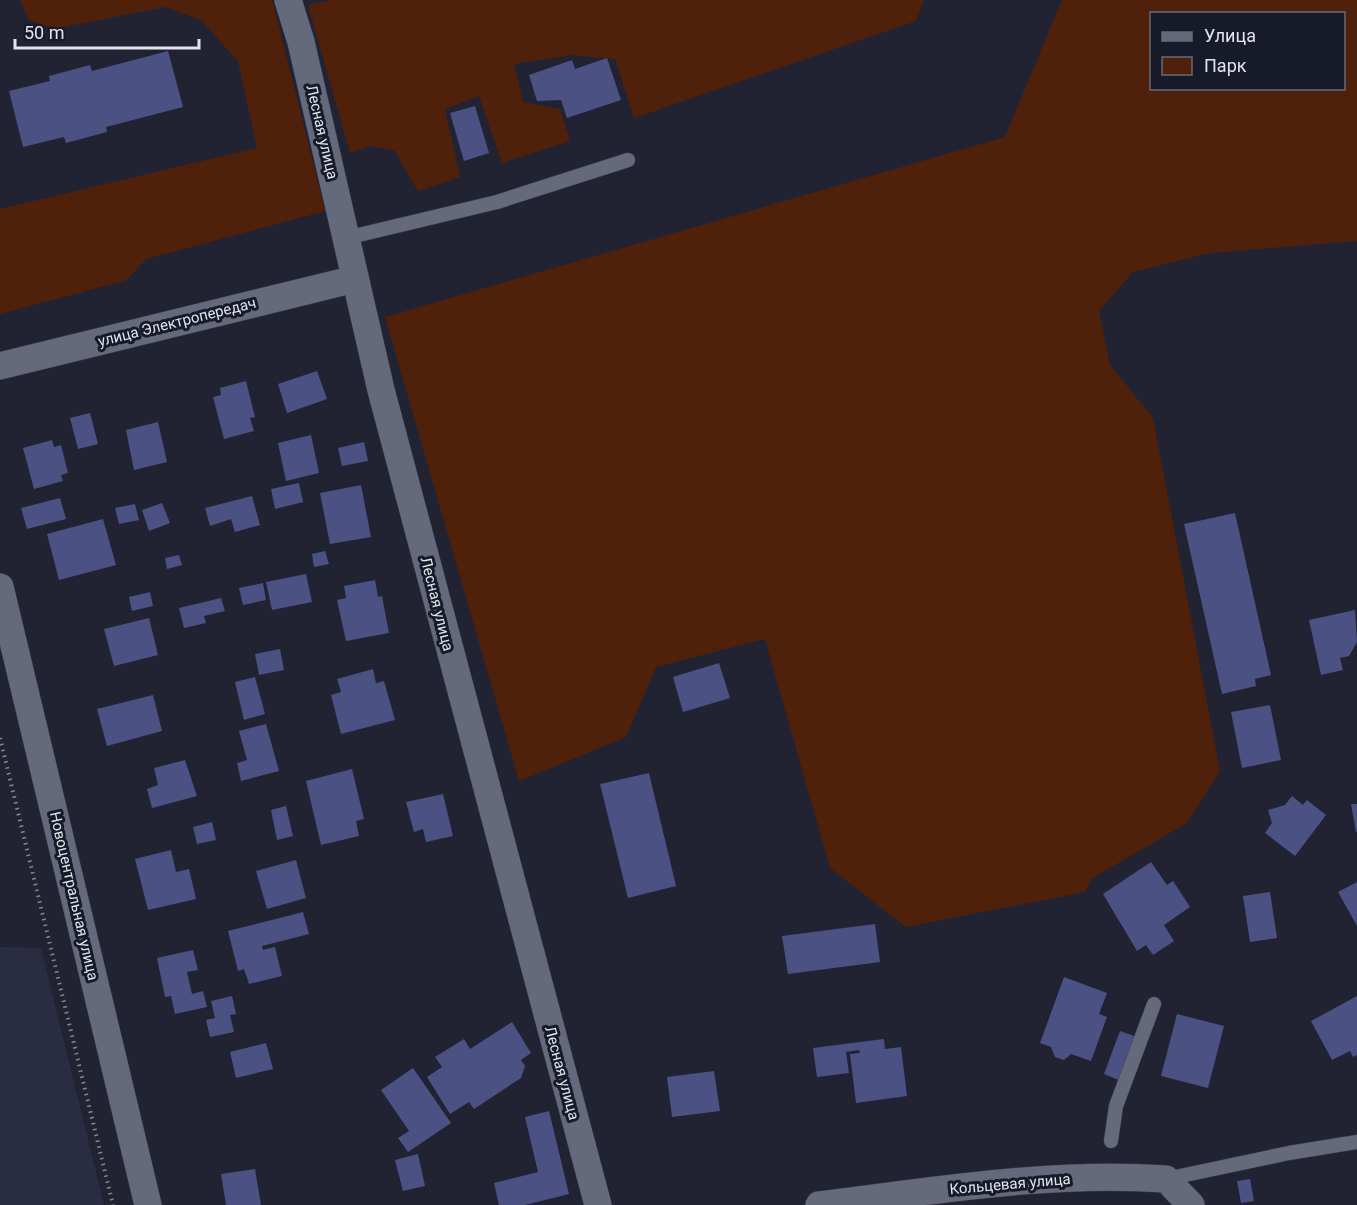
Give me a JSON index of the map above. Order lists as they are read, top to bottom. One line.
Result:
{"streets":{"street":["Лесная улица","улица Электропередач","Новоцентральная улица","Кольцевая улица"]},"crossings":[["Лесная улица","улица Электропередач"]],"legend":["Улица","Парк"],"scale_bar":"50 m"}
